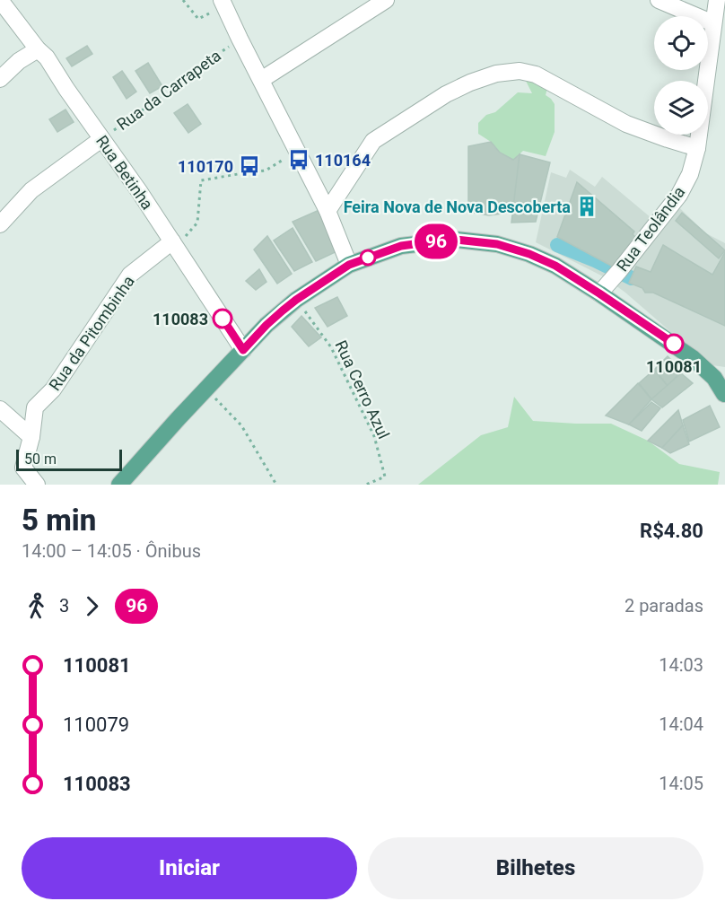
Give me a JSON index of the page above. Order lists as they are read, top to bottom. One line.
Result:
{"streets":{"street":["Rua da Carrapeta","Rua Betinha","Rua Teolândia","Rua da Pitombinha"],"path":["Rua Cerro Azul"]},"crossings":[["Rua da Carrapeta","Rua Betinha"],["Rua Betinha","Rua da Pitombinha"]],"places":{"bus stop":["110164","110170"],"building":["Feira Nova de Nova Descoberta"],"other":["110083","110081"]},"lines":["bus line 96"],"scale_bar":"50 m","page":{"on_map":"96","scale":"50 m","heading":["5 min","14:00 – 14:05 · Ônibus","R$4.80"],"legs":["3","96","2 paradas"],"list":[{"name":"110081","value":"14:03"},{"name":"110079","value":"14:04"},{"name":"110083","value":"14:05"}],"buttons":["Iniciar","Bilhetes"]}}
